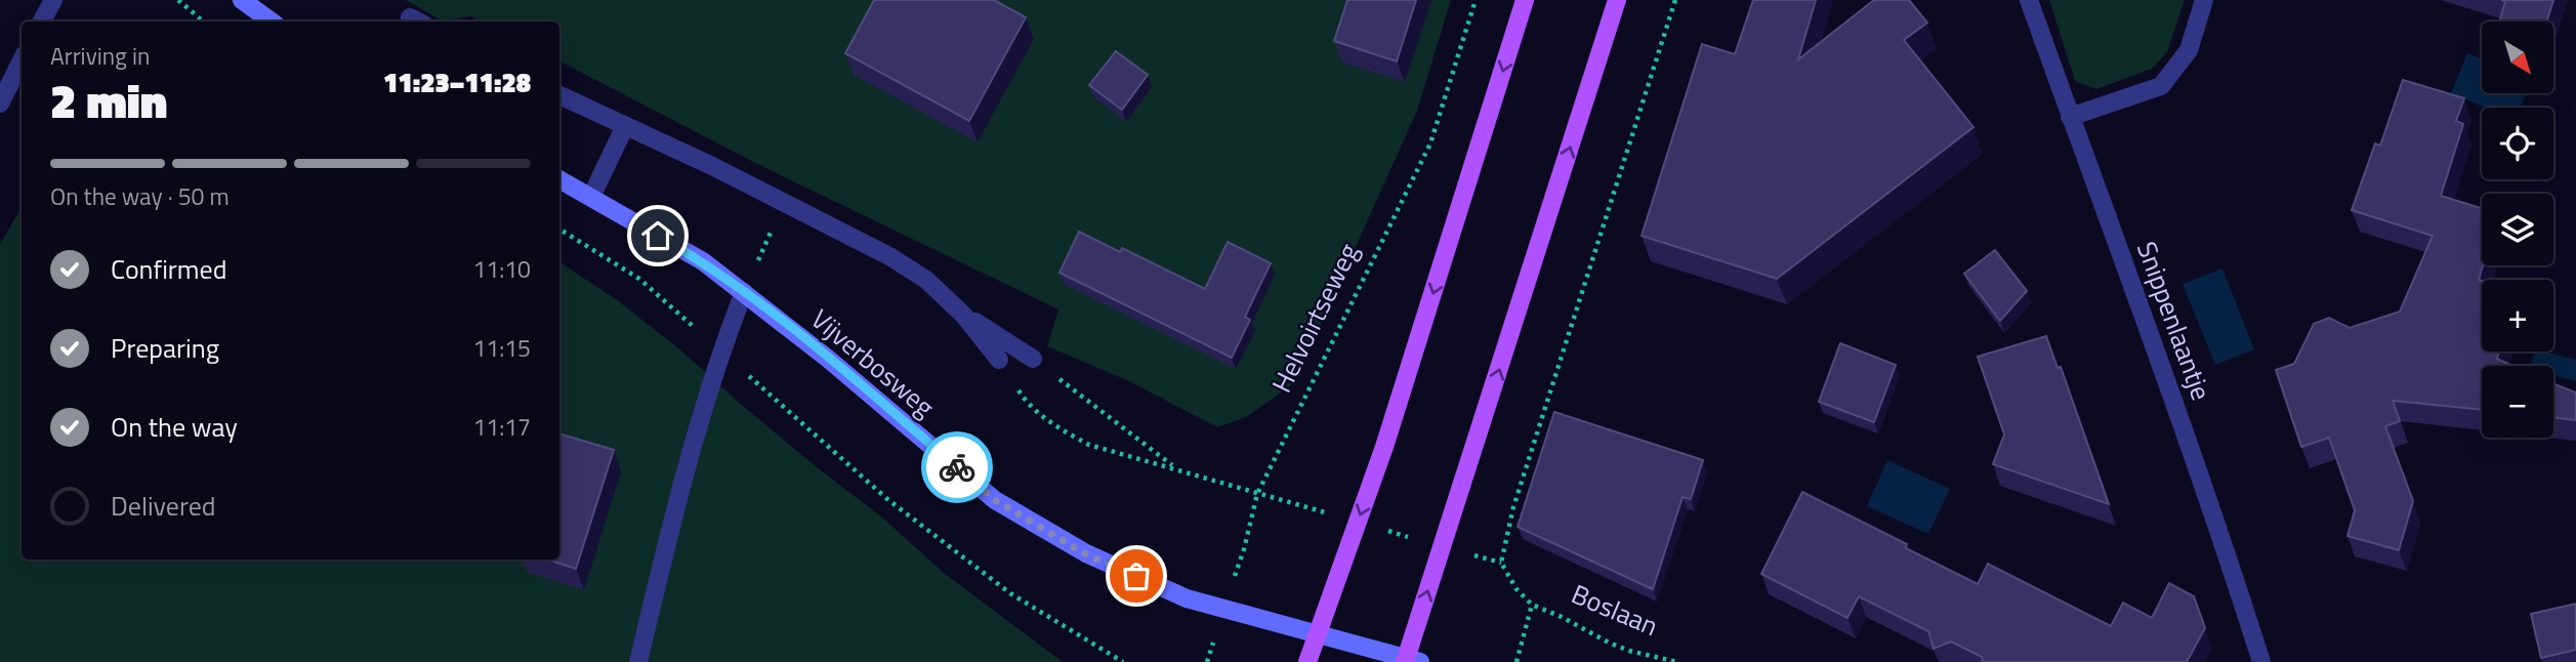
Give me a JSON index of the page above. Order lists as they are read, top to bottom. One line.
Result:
{"streets":{"main road":["Vijverbosweg"],"street":["Snippenlaantje"],"path":["Helvoirtseweg","Boslaan"]},"crossings":[["Helvoirtseweg","Vijverbosweg"]],"north":"bottom right","page":{"map_buttons":["+","−"],"heading":["2 min","Arriving in","11:23–11:28"],"bar":"On the way · 50 m","list":[["Confirmed","11:10"],["Preparing","11:15"],["On the way","11:17"],"Delivered"]}}
